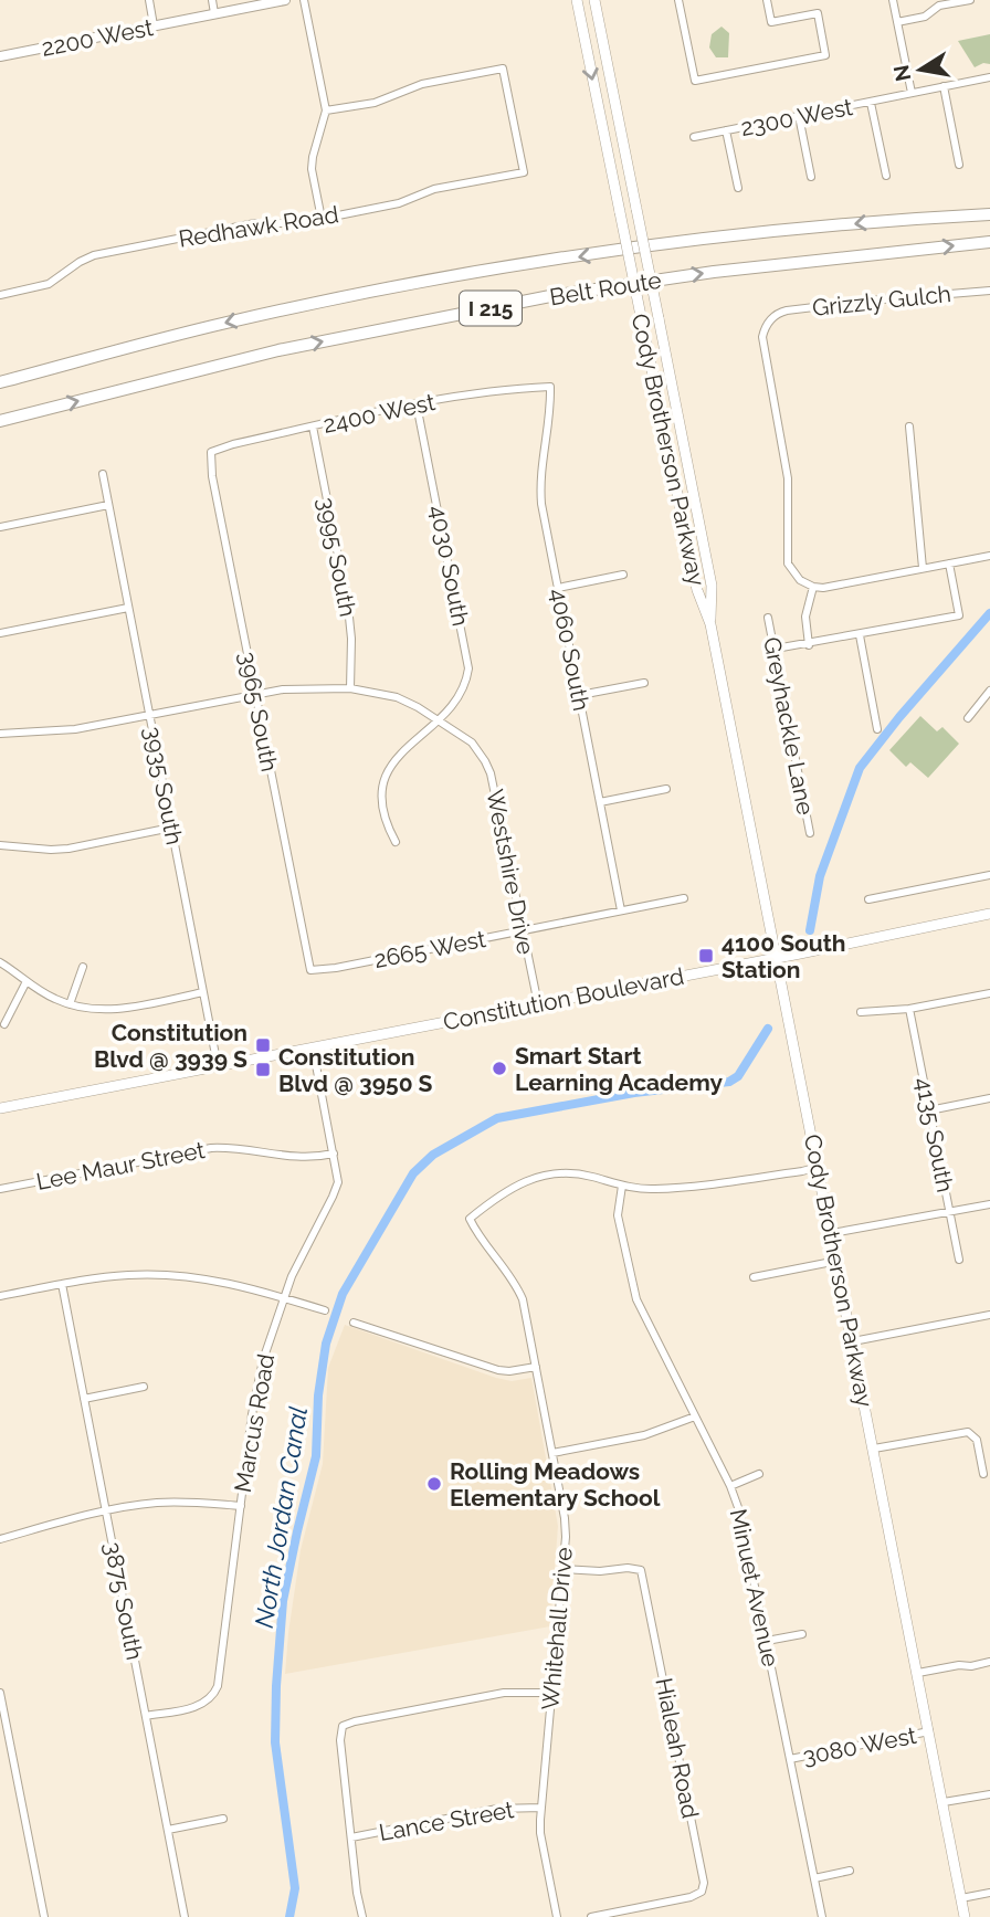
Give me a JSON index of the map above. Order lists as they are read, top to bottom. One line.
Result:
{"streets":{"highway":["Belt Route","I 215"],"main road":["Cody Brotherson Parkway","Constitution Boulevard"],"street":["2200 West","2300 West","Redhawk Road","Grizzly Gulch","2400 West","3995 South","4030 South","4060 South","3965 South","Greyhackle Lane","3935 South","Westshire Drive","2665 West","4135 South","Lee Maur Street","Marcus Road","Minuet Avenue","3875 South","Whitehall Drive","3080 West","Hialeah Road","Lance Street"]},"crossings":[["2400 West","3995 South"],["2400 West","4030 South"],["2400 West","4060 South"],["2400 West","3965 South"],["Cody Brotherson Parkway","Constitution Boulevard"],["Cody Brotherson Parkway","3080 West"],["3995 South","Westshire Drive"],["4030 South","Westshire Drive"],["4060 South","2665 West"],["3965 South","Westshire Drive"],["3965 South","2665 West"],["3935 South","Westshire Drive"],["3935 South","Constitution Boulevard"],["Westshire Drive","2665 West"],["Westshire Drive","Constitution Boulevard"],["Constitution Boulevard","Marcus Road"],["Lee Maur Street","Marcus Road"],["Marcus Road","3875 South"],["Minuet Avenue","Whitehall Drive"],["Minuet Avenue","3080 West"],["Whitehall Drive","Hialeah Road"],["Whitehall Drive","Lance Street"]],"water":["North Jordan Canal"],"places":{"transit":["4100 South Station","Constitution Blvd @ 3939 S","Constitution Blvd @ 3950 S"],"other":["Smart Start Learning Academy","Rolling Meadows Elementary School"]},"north":"left"}
